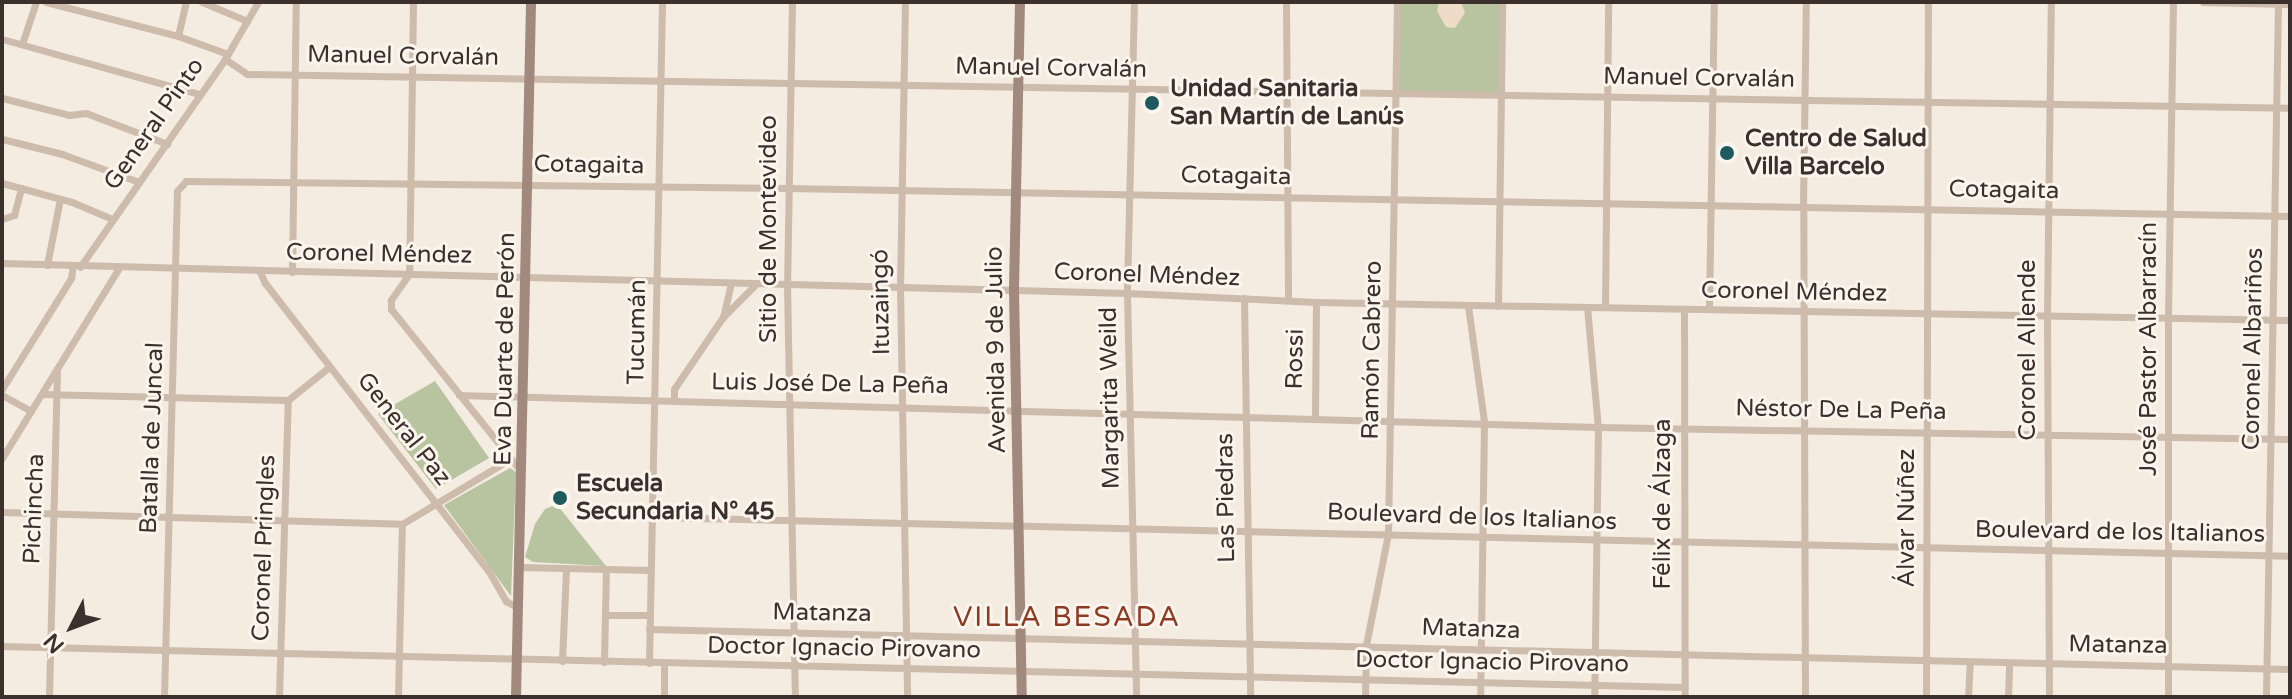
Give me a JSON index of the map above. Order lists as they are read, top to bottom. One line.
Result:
{"streets":{"main road":["Eva Duarte de Perón","Avenida 9 de Julio"],"street":["Manuel Corvalán","General Pinto","Cotagaita","Sitio de Montevideo","Coronel Méndez","Ituzaingó","Tucumán","José Pastor Albarracín","Coronel Albariños","Ramón Cabrero","Coronel Allende","Rossi","Luis José De La Peña","Margarita Weild","Néstor De La Peña","General Paz","Batalla de Juncal","Las Piedras","Félix de Álzaga","Pichincha","Boulevard de los Italianos","Álvar Núñez","Coronel Pringles","Matanza","Doctor Ignacio Pirovano"]},"crossings":[["Manuel Corvalán","General Pinto"],["Manuel Corvalán","Sitio de Montevideo"],["Manuel Corvalán","Ituzaingó"],["Manuel Corvalán","Tucumán"],["Manuel Corvalán","Eva Duarte de Perón"],["Manuel Corvalán","José Pastor Albarracín"],["Manuel Corvalán","Coronel Albariños"],["Manuel Corvalán","Avenida 9 de Julio"],["Manuel Corvalán","Ramón Cabrero"],["Manuel Corvalán","Coronel Allende"],["Manuel Corvalán","Margarita Weild"],["Manuel Corvalán","Álvar Núñez"],["General Pinto","Coronel Méndez"],["Cotagaita","Sitio de Montevideo"],["Cotagaita","Ituzaingó"],["Cotagaita","Tucumán"],["Cotagaita","Eva Duarte de Perón"],["Cotagaita","José Pastor Albarracín"],["Cotagaita","Coronel Albariños"],["Cotagaita","Avenida 9 de Julio"],["Cotagaita","Ramón Cabrero"],["Cotagaita","Coronel Allende"],["Cotagaita","Margarita Weild"],["Cotagaita","Batalla de Juncal"],["Cotagaita","Álvar Núñez"],["Sitio de Montevideo","Coronel Méndez"],["Sitio de Montevideo","Luis José De La Peña"],["Sitio de Montevideo","Boulevard de los Italianos"],["Sitio de Montevideo","Matanza"],["Sitio de Montevideo","Doctor Ignacio Pirovano"],["Coronel Méndez","Ituzaingó"],["Coronel Méndez","Tucumán"],["Coronel Méndez","Eva Duarte de Perón"],["Coronel Méndez","José Pastor Albarracín"],["Coronel Méndez","Coronel Albariños"],["Coronel Méndez","Avenida 9 de Julio"],["Coronel Méndez","Ramón Cabrero"],["Coronel Méndez","Coronel Allende"],["Coronel Méndez","Rossi"],["Coronel Méndez","Margarita Weild"],["Coronel Méndez","General Paz"],["Coronel Méndez","Batalla de Juncal"],["Coronel Méndez","Las Piedras"],["Coronel Méndez","Félix de Álzaga"],["Coronel Méndez","Álvar Núñez"],["Ituzaingó","Luis José De La Peña"],["Ituzaingó","Boulevard de los Italianos"],["Ituzaingó","Matanza"],["Ituzaingó","Doctor Ignacio Pirovano"],["Tucumán","Luis José De La Peña"],["Tucumán","Boulevard de los Italianos"],["Tucumán","Matanza"],["Tucumán","Doctor Ignacio Pirovano"],["Eva Duarte de Perón","Luis José De La Peña"],["Eva Duarte de Perón","General Paz"],["Eva Duarte de Perón","Doctor Ignacio Pirovano"],["José Pastor Albarracín","Néstor De La Peña"],["José Pastor Albarracín","Boulevard de los Italianos"],["José Pastor Albarracín","Matanza"],["Coronel Albariños","Néstor De La Peña"],["Coronel Albariños","Boulevard de los Italianos"],["Coronel Albariños","Matanza"],["Avenida 9 de Julio","Luis José De La Peña"],["Avenida 9 de Julio","Boulevard de los Italianos"],["Avenida 9 de Julio","Matanza"],["Avenida 9 de Julio","Doctor Ignacio Pirovano"],["Ramón Cabrero","Luis José De La Peña"],["Ramón Cabrero","Néstor De La Peña"],["Ramón Cabrero","Boulevard de los Italianos"],["Ramón Cabrero","Matanza"],["Ramón Cabrero","Doctor Ignacio Pirovano"],["Coronel Allende","Néstor De La Peña"],["Coronel Allende","Boulevard de los Italianos"],["Coronel Allende","Matanza"],["Rossi","Luis José De La Peña"],["Luis José De La Peña","Margarita Weild"],["Luis José De La Peña","Néstor De La Peña"],["Luis José De La Peña","Las Piedras"],["Margarita Weild","Boulevard de los Italianos"],["Margarita Weild","Matanza"],["Margarita Weild","Doctor Ignacio Pirovano"],["Néstor De La Peña","Félix de Álzaga"],["Néstor De La Peña","Álvar Núñez"],["Batalla de Juncal","Doctor Ignacio Pirovano"],["Las Piedras","Boulevard de los Italianos"],["Las Piedras","Matanza"],["Las Piedras","Doctor Ignacio Pirovano"],["Félix de Álzaga","Boulevard de los Italianos"],["Félix de Álzaga","Matanza"],["Félix de Álzaga","Doctor Ignacio Pirovano"],["Pichincha","Doctor Ignacio Pirovano"],["Boulevard de los Italianos","Álvar Núñez"],["Álvar Núñez","Matanza"],["Coronel Pringles","Doctor Ignacio Pirovano"]],"districts":["VILLA BESADA"],"places":["Unidad Sanitaria San Martín de Lanús","Centro de Salud Villa Barcelo","Escuela Secundaria N° 45"],"north":"bottom left"}
